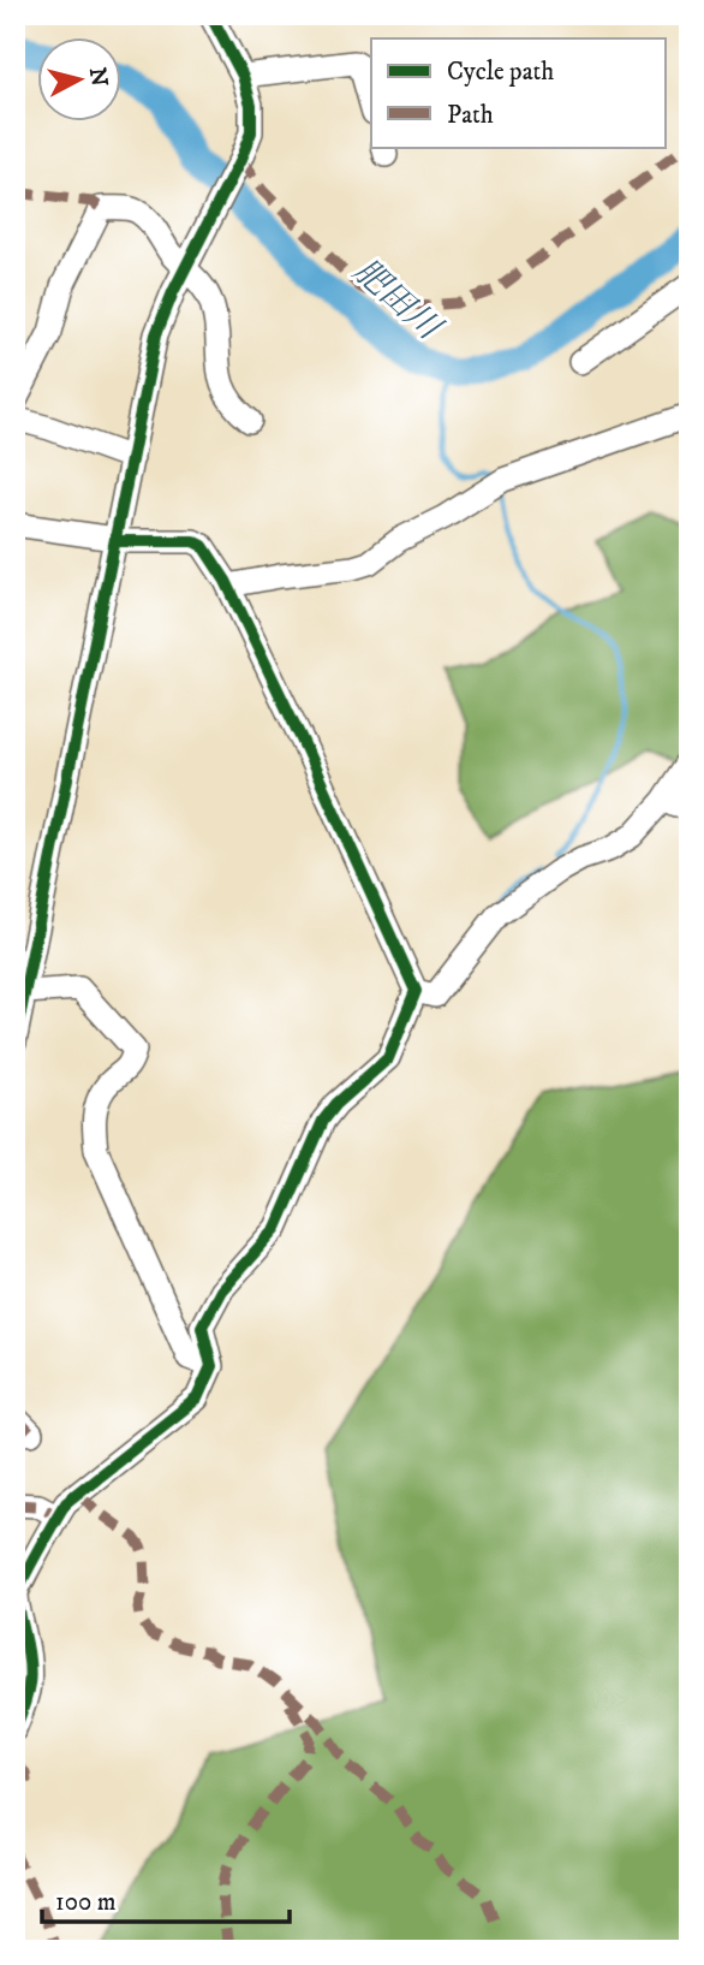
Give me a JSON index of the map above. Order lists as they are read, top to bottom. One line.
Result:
{"water":["肥田川"],"legend":["Cycle path","Path"],"scale_bar":"100 m","north":"right"}
